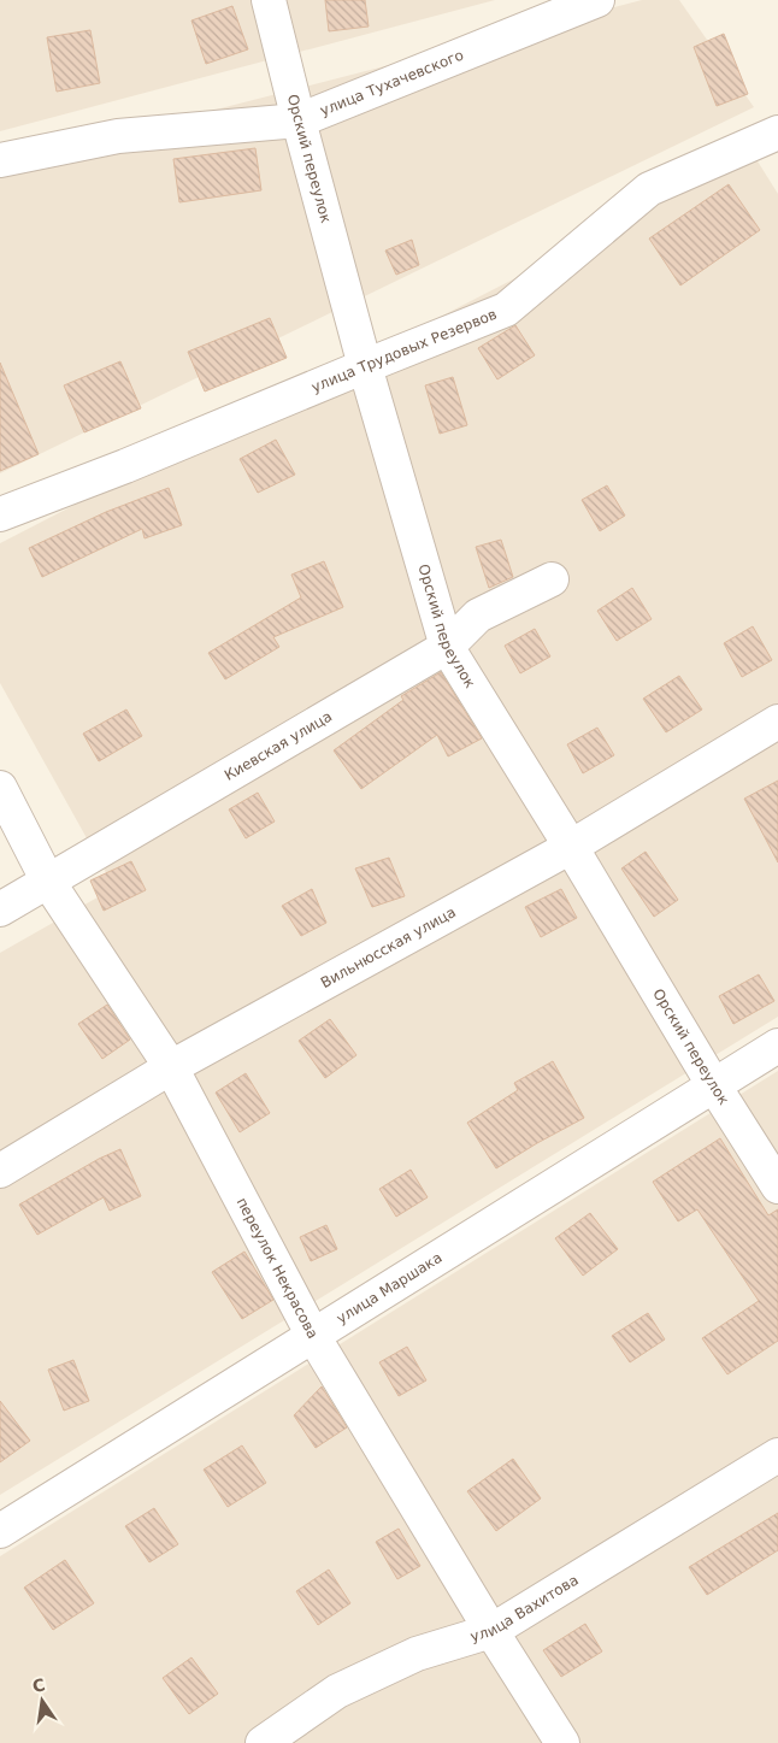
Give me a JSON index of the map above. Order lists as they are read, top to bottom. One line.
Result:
{"streets":{"street":["улица Тухачевского","Орский переулок","улица Трудовых Резервов","Киевская улица","Вильнюсская улица","переулок Некрасова","улица Маршака","улица Вахитова"]},"crossings":[["улица Тухачевского","Орский переулок"],["Орский переулок","улица Трудовых Резервов"],["Орский переулок","Киевская улица"],["Орский переулок","Вильнюсская улица"],["Орский переулок","улица Маршака"],["Киевская улица","переулок Некрасова"],["Вильнюсская улица","переулок Некрасова"],["переулок Некрасова","улица Маршака"],["переулок Некрасова","улица Вахитова"]],"north":"top"}
